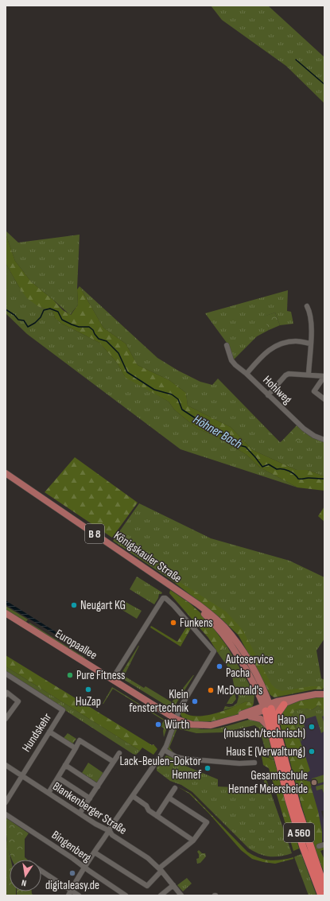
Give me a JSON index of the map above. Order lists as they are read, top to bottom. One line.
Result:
{"streets":{"highway":["A 560"],"main road":["B 8","Königskauler Straße","Europaallee"],"street":["Hohlweg","Hundskehr","Blankenberger Straße","Bingenberg"]},"crossings":[["B 8","Königskauler Straße"],["B 8","Europaallee"],["B 8","A 560"],["Königskauler Straße","Europaallee"],["Königskauler Straße","A 560"],["Europaallee","A 560"],["Hundskehr","Blankenberger Straße"]],"water":["Höhner Bach"],"places":["Neugart KG","Funkens","Autoservice Pacha","Pure Fitness","HuZap","McDonald's","Klein fenstertechnik","Würth","Haus D (musisch/technisch)","Haus E (Verwaltung)","Lack-Beulen-Doktor Hennef","Gesamtschule Hennef Meiersheide","digitaleasy.de"],"north":"bottom"}
